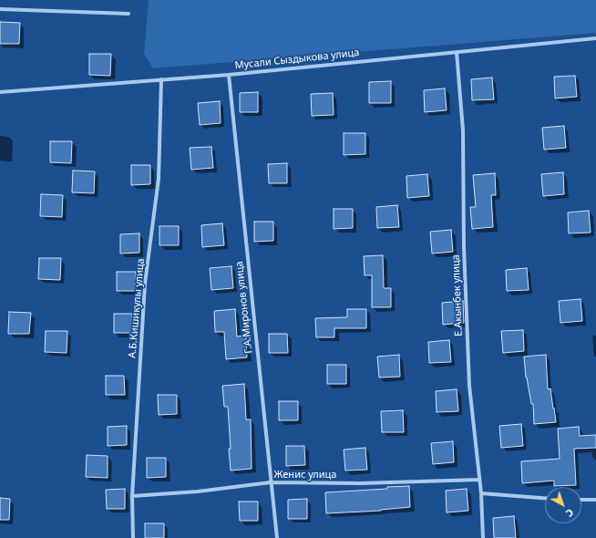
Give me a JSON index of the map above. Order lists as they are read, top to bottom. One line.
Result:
{"streets":{"street":["Мусали Сыздыкова улица","Е.Акынбек улица","Г.А.Миронов улица","А.Б.Кишикулы улица","Женис улица"]},"crossings":[["Мусали Сыздыкова улица","Е.Акынбек улица"],["Мусали Сыздыкова улица","Г.А.Миронов улица"],["Мусали Сыздыкова улица","А.Б.Кишикулы улица"],["Е.Акынбек улица","Женис улица"],["Г.А.Миронов улица","Женис улица"],["А.Б.Кишикулы улица","Женис улица"]],"north":"bottom right"}
